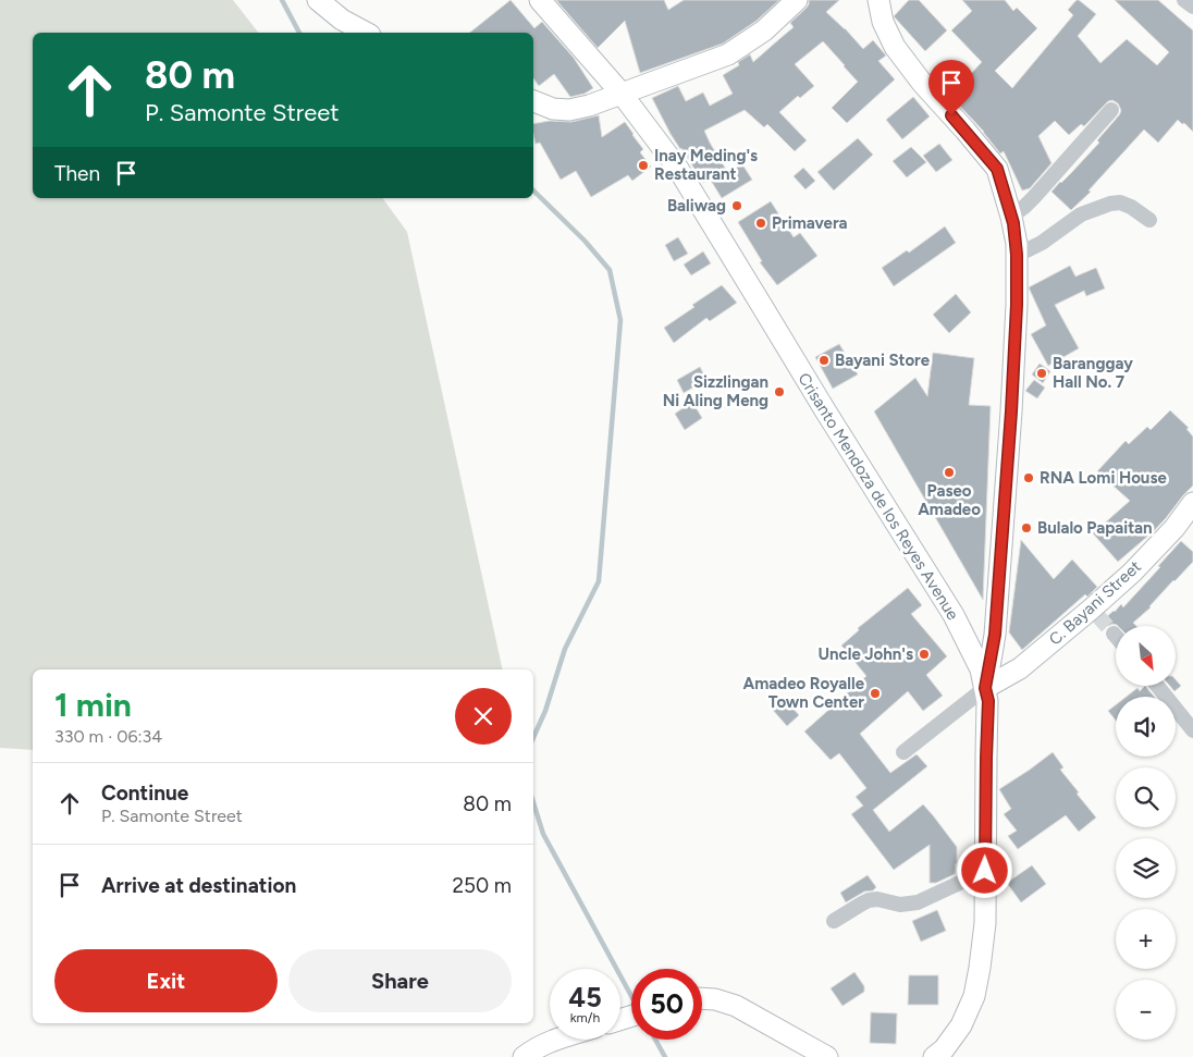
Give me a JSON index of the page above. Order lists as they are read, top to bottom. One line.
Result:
{"streets":{"main road":["Crisanto Mendoza de los Reyes Avenue","C. Bayani Street"]},"crossings":[["Crisanto Mendoza de los Reyes Avenue","C. Bayani Street"]],"places":["Inay Meding's Restaurant","Baliwag","Primavera","Bayani Store","Baranggay Hall No. 7","Sizzlingan Ni Aling Meng","Paseo Amadeo","RNA Lomi House","Bulalo Papaitan","Uncle John's","Amadeo Royalle Town Center"],"north":"bottom right","page":{"turn":["80 m","P. Samonte Street"],"then":"Then","map_buttons":["+","−"],"heading":["1 min","330 m · 06:34"],"list":[{"name":"Continue","note":"P. Samonte Street","value":"80 m"},{"name":"Arrive at destination","value":"250 m"}],"buttons":["Exit","Share"],"speed":"45 km/h","limit":"50"}}
